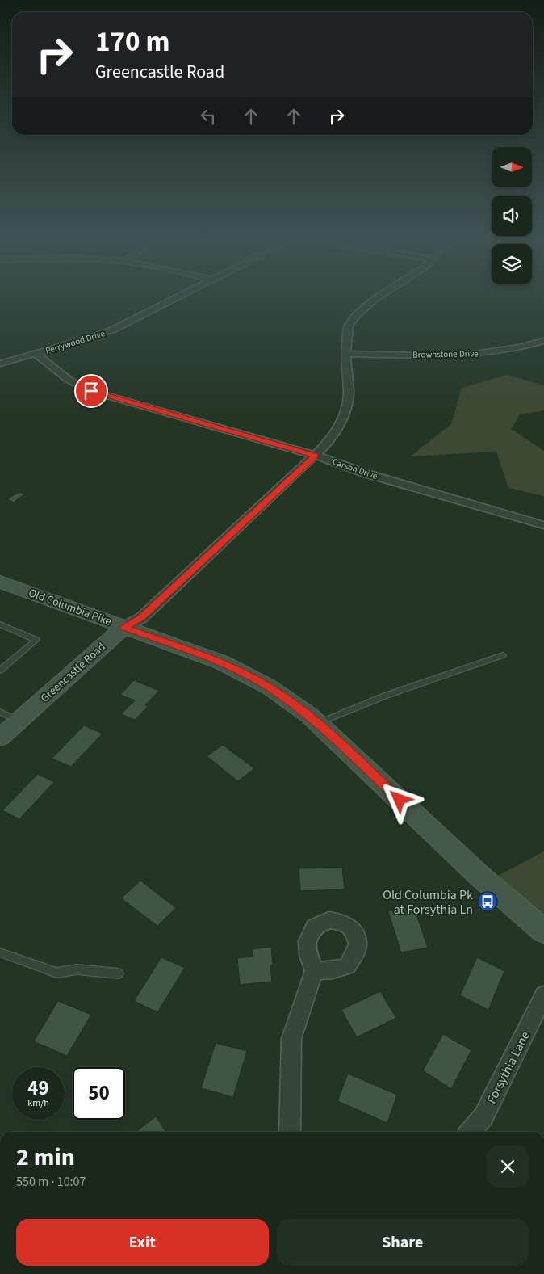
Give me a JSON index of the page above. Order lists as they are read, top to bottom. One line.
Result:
{"streets":{"main road":["Old Columbia Pike","Greencastle Road"],"street":["Perrywood Drive","Brownstone Drive","Carson Drive","Forsythia Lane"]},"crossings":[["Perrywood Drive","Carson Drive"],["Brownstone Drive","Greencastle Road"],["Carson Drive","Greencastle Road"],["Old Columbia Pike","Greencastle Road"]],"places":{"bus stop":["Old Columbia Pk at Forsythia Ln"]},"north":"right","page":{"turn":["170 m","Greencastle Road"],"speed":"49 km/h","limit":"50","heading":["2 min","550 m · 10:07"],"buttons":["Exit","Share"]}}
